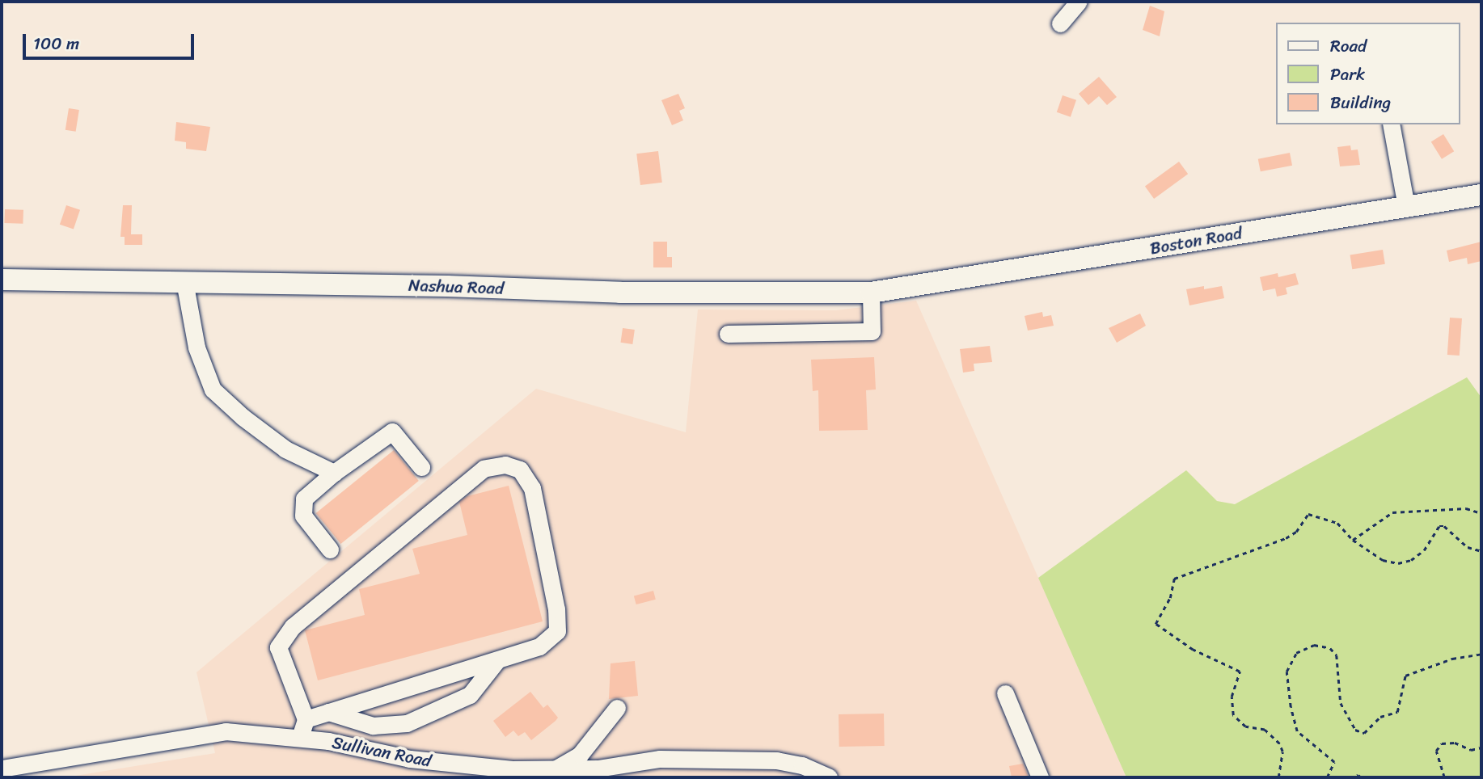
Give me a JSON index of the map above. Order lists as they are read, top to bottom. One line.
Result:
{"streets":{"main road":["Boston Road","Nashua Road"],"street":["Sullivan Road"]},"crossings":[["Boston Road","Nashua Road"]],"legend":["Road","Park","Building"],"scale_bar":"100 m"}
